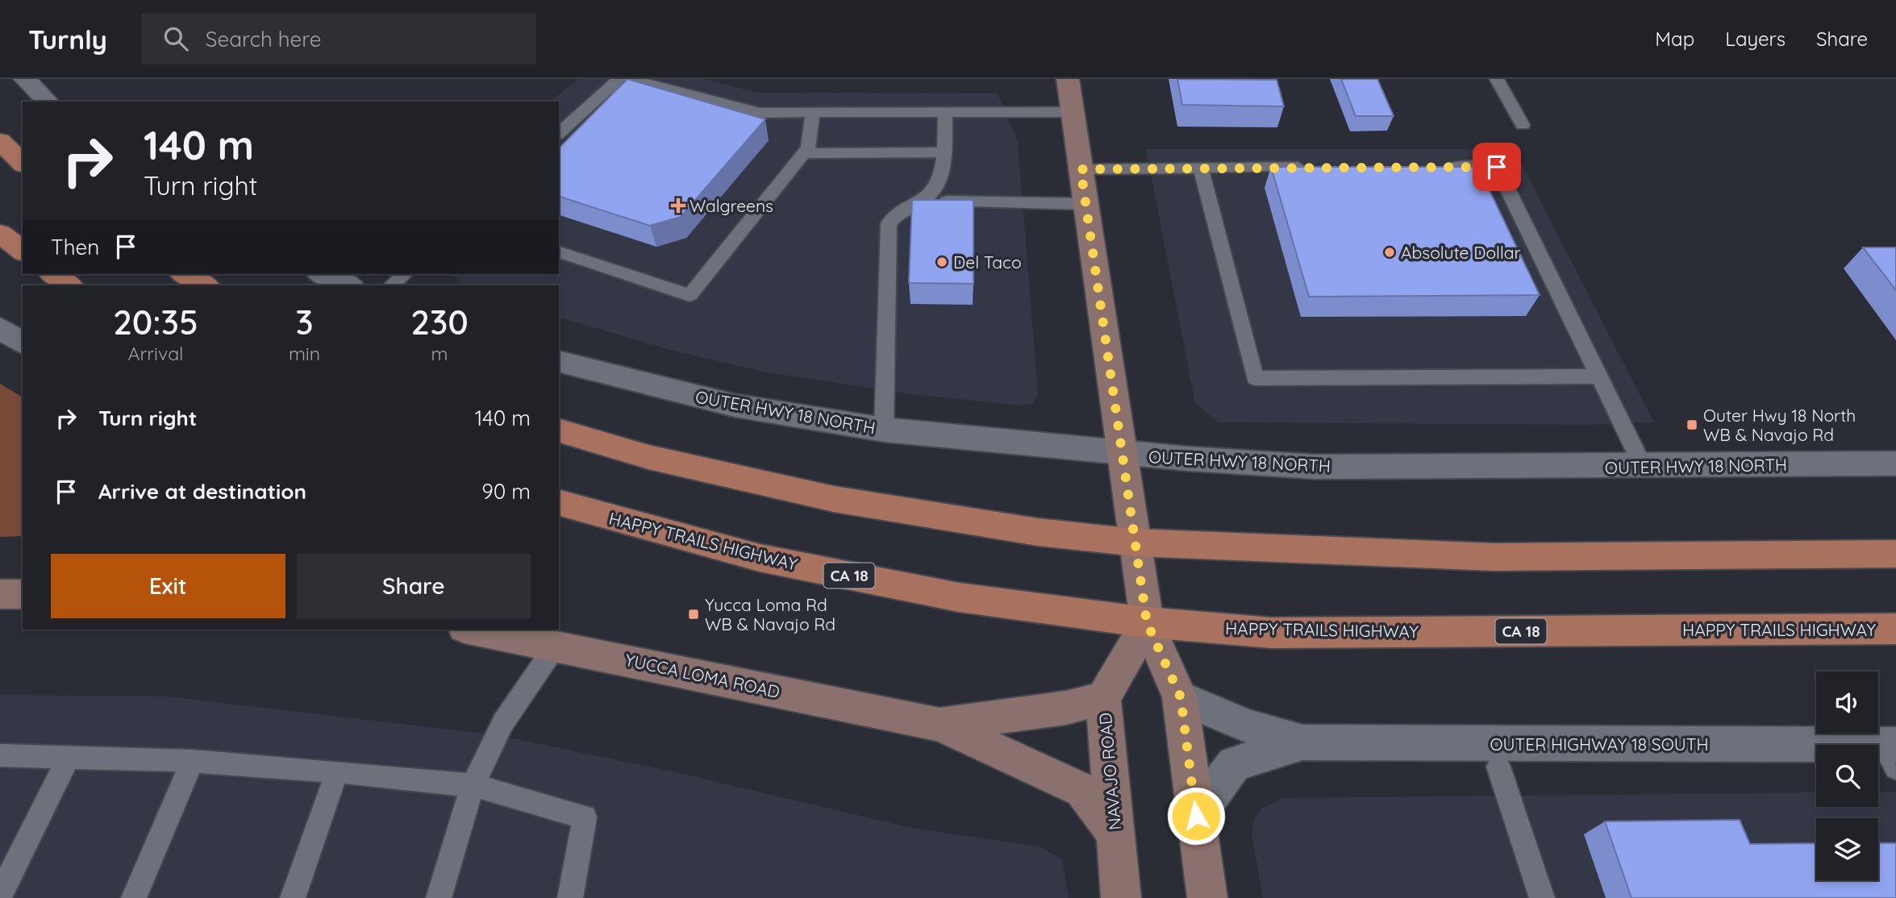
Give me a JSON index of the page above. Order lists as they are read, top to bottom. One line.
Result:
{"streets":{"main road":["HAPPY TRAILS HIGHWAY","CA 18","YUCCA LOMA ROAD","NAVAJO ROAD"],"street":["OUTER HWY 18 NORTH","OUTER HIGHWAY 18 SOUTH"]},"crossings":[["HAPPY TRAILS HIGHWAY","NAVAJO ROAD"]],"places":{"health":["Walgreens"],"other":["Absolute Dollar","Del Taco"],"transit":["Outer Hwy 18 North WB & Navajo Rd","Yucca Loma Rd WB & Navajo Rd"]},"page":{"header":"Turnly","search":"Search here","nav":["Map","Layers","Share"],"turn":["140 m","Turn right"],"then":"Then","eta":["20:35","Arrival","3","min","230","m"],"list":[{"name":"Turn right","value":"140 m"},{"name":"Arrive at destination","value":"90 m"}],"buttons":["Exit","Share"]}}
